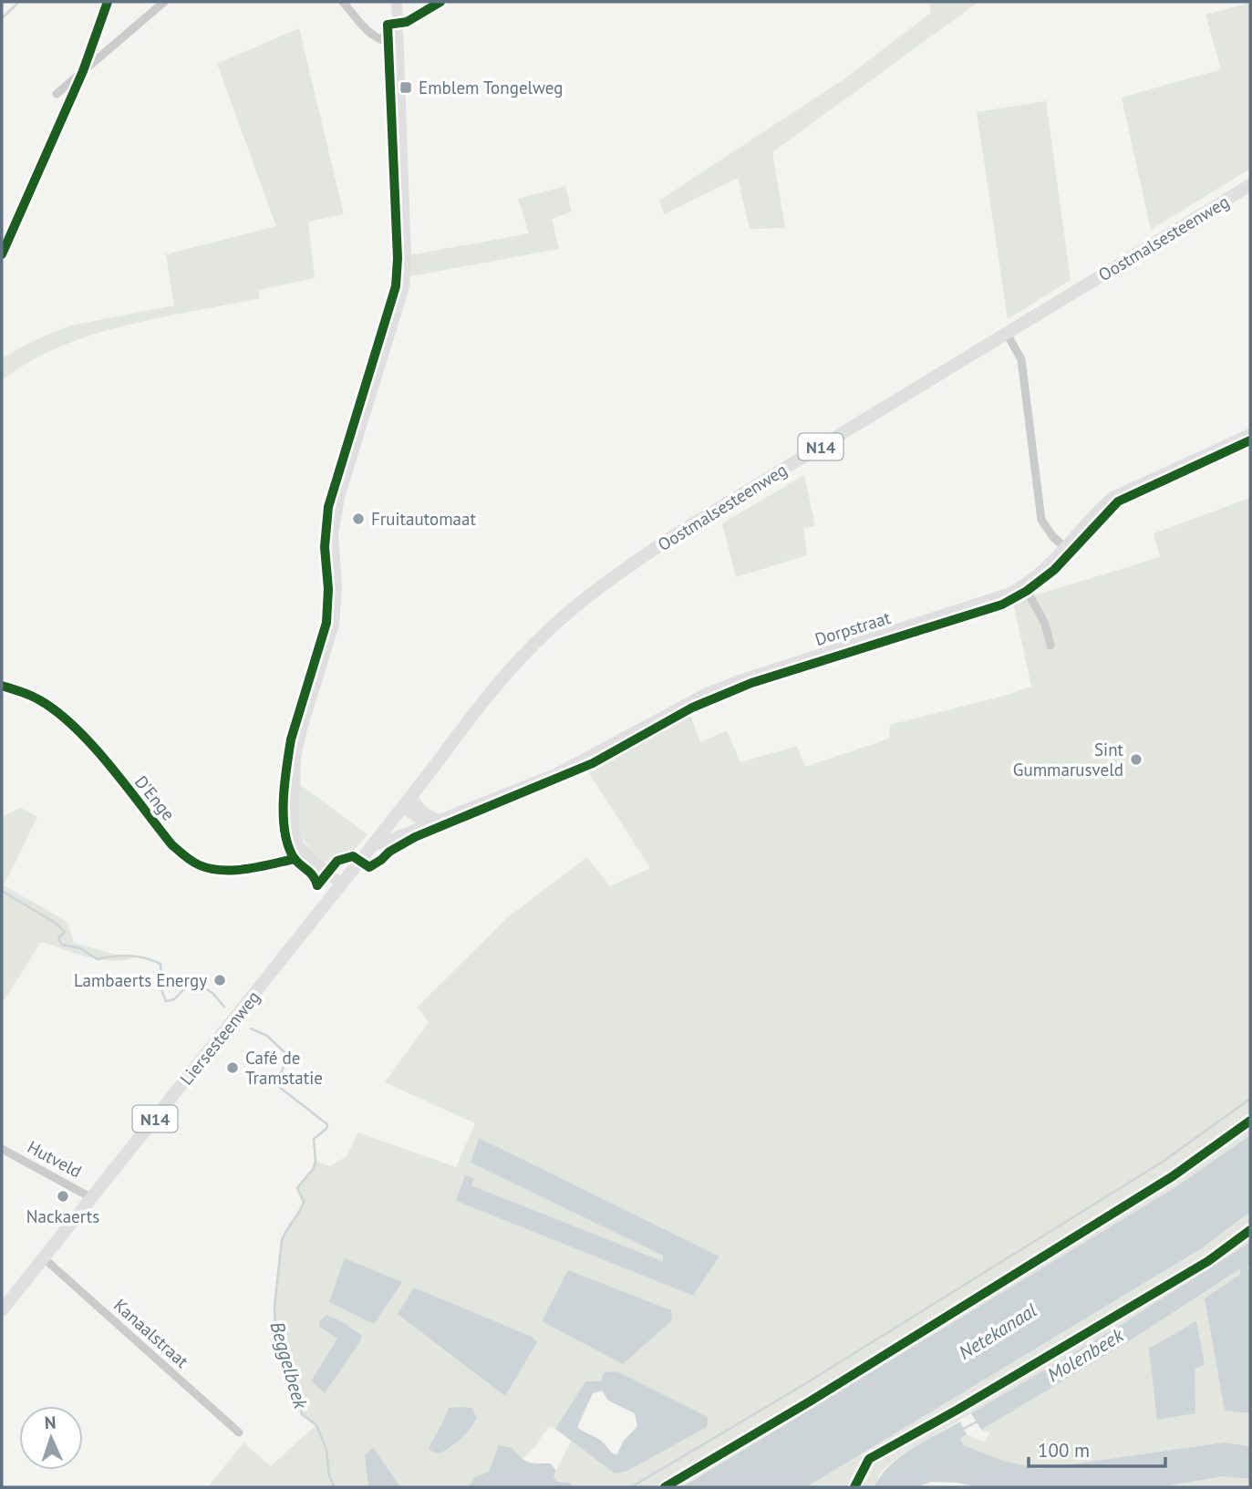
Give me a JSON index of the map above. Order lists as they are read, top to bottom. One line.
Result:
{"streets":{"main road":["Oostmalsesteenweg","N14","Liersesteenweg"],"street":["Dorpstraat","D'Enge","Hutveld","Kanaalstraat"]},"crossings":[["Oostmalsesteenweg","Dorpstraat"],["Oostmalsesteenweg","Liersesteenweg"],["Liersesteenweg","Hutveld"],["Liersesteenweg","Kanaalstraat"]],"water":["Netekanaal","Molenbeek","Beggelbeek"],"places":{"transit":["Emblem Tongelweg"],"other":["Fruitautomaat","Sint Gummarusveld","Lambaerts Energy","Café de Tramstatie","Nackaerts"]},"scale_bar":"100 m","north":"top"}
